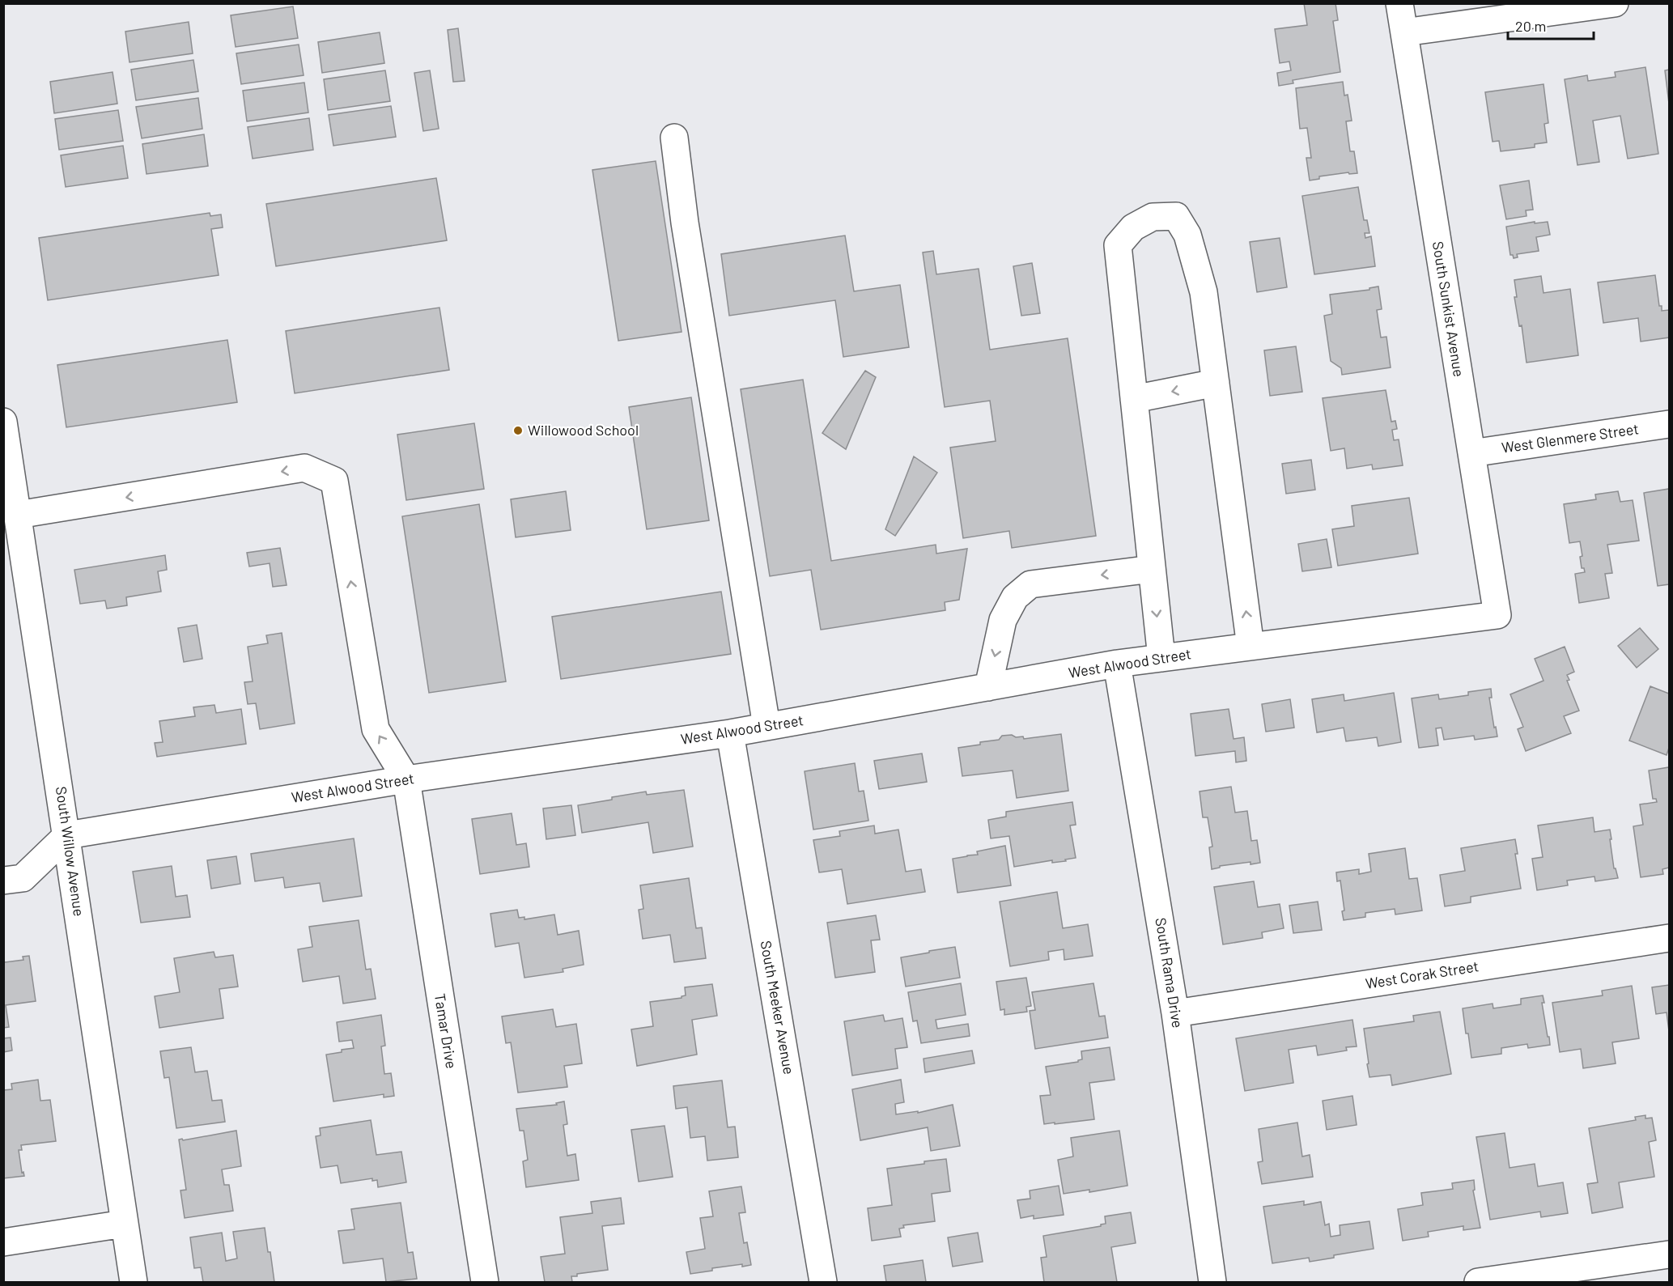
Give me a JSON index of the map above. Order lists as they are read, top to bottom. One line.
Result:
{"streets":{"street":["South Sunkist Avenue","West Glenmere Street","West Alwood Street","South Willow Avenue","South Rama Drive","West Corak Street","South Meeker Avenue","Tamar Drive"]},"crossings":[["South Sunkist Avenue","West Glenmere Street"],["South Sunkist Avenue","West Alwood Street"],["West Alwood Street","South Willow Avenue"],["West Alwood Street","South Rama Drive"],["West Alwood Street","South Meeker Avenue"],["West Alwood Street","Tamar Drive"],["South Rama Drive","West Corak Street"]],"places":["Willowood School"],"scale_bar":"20 m"}
